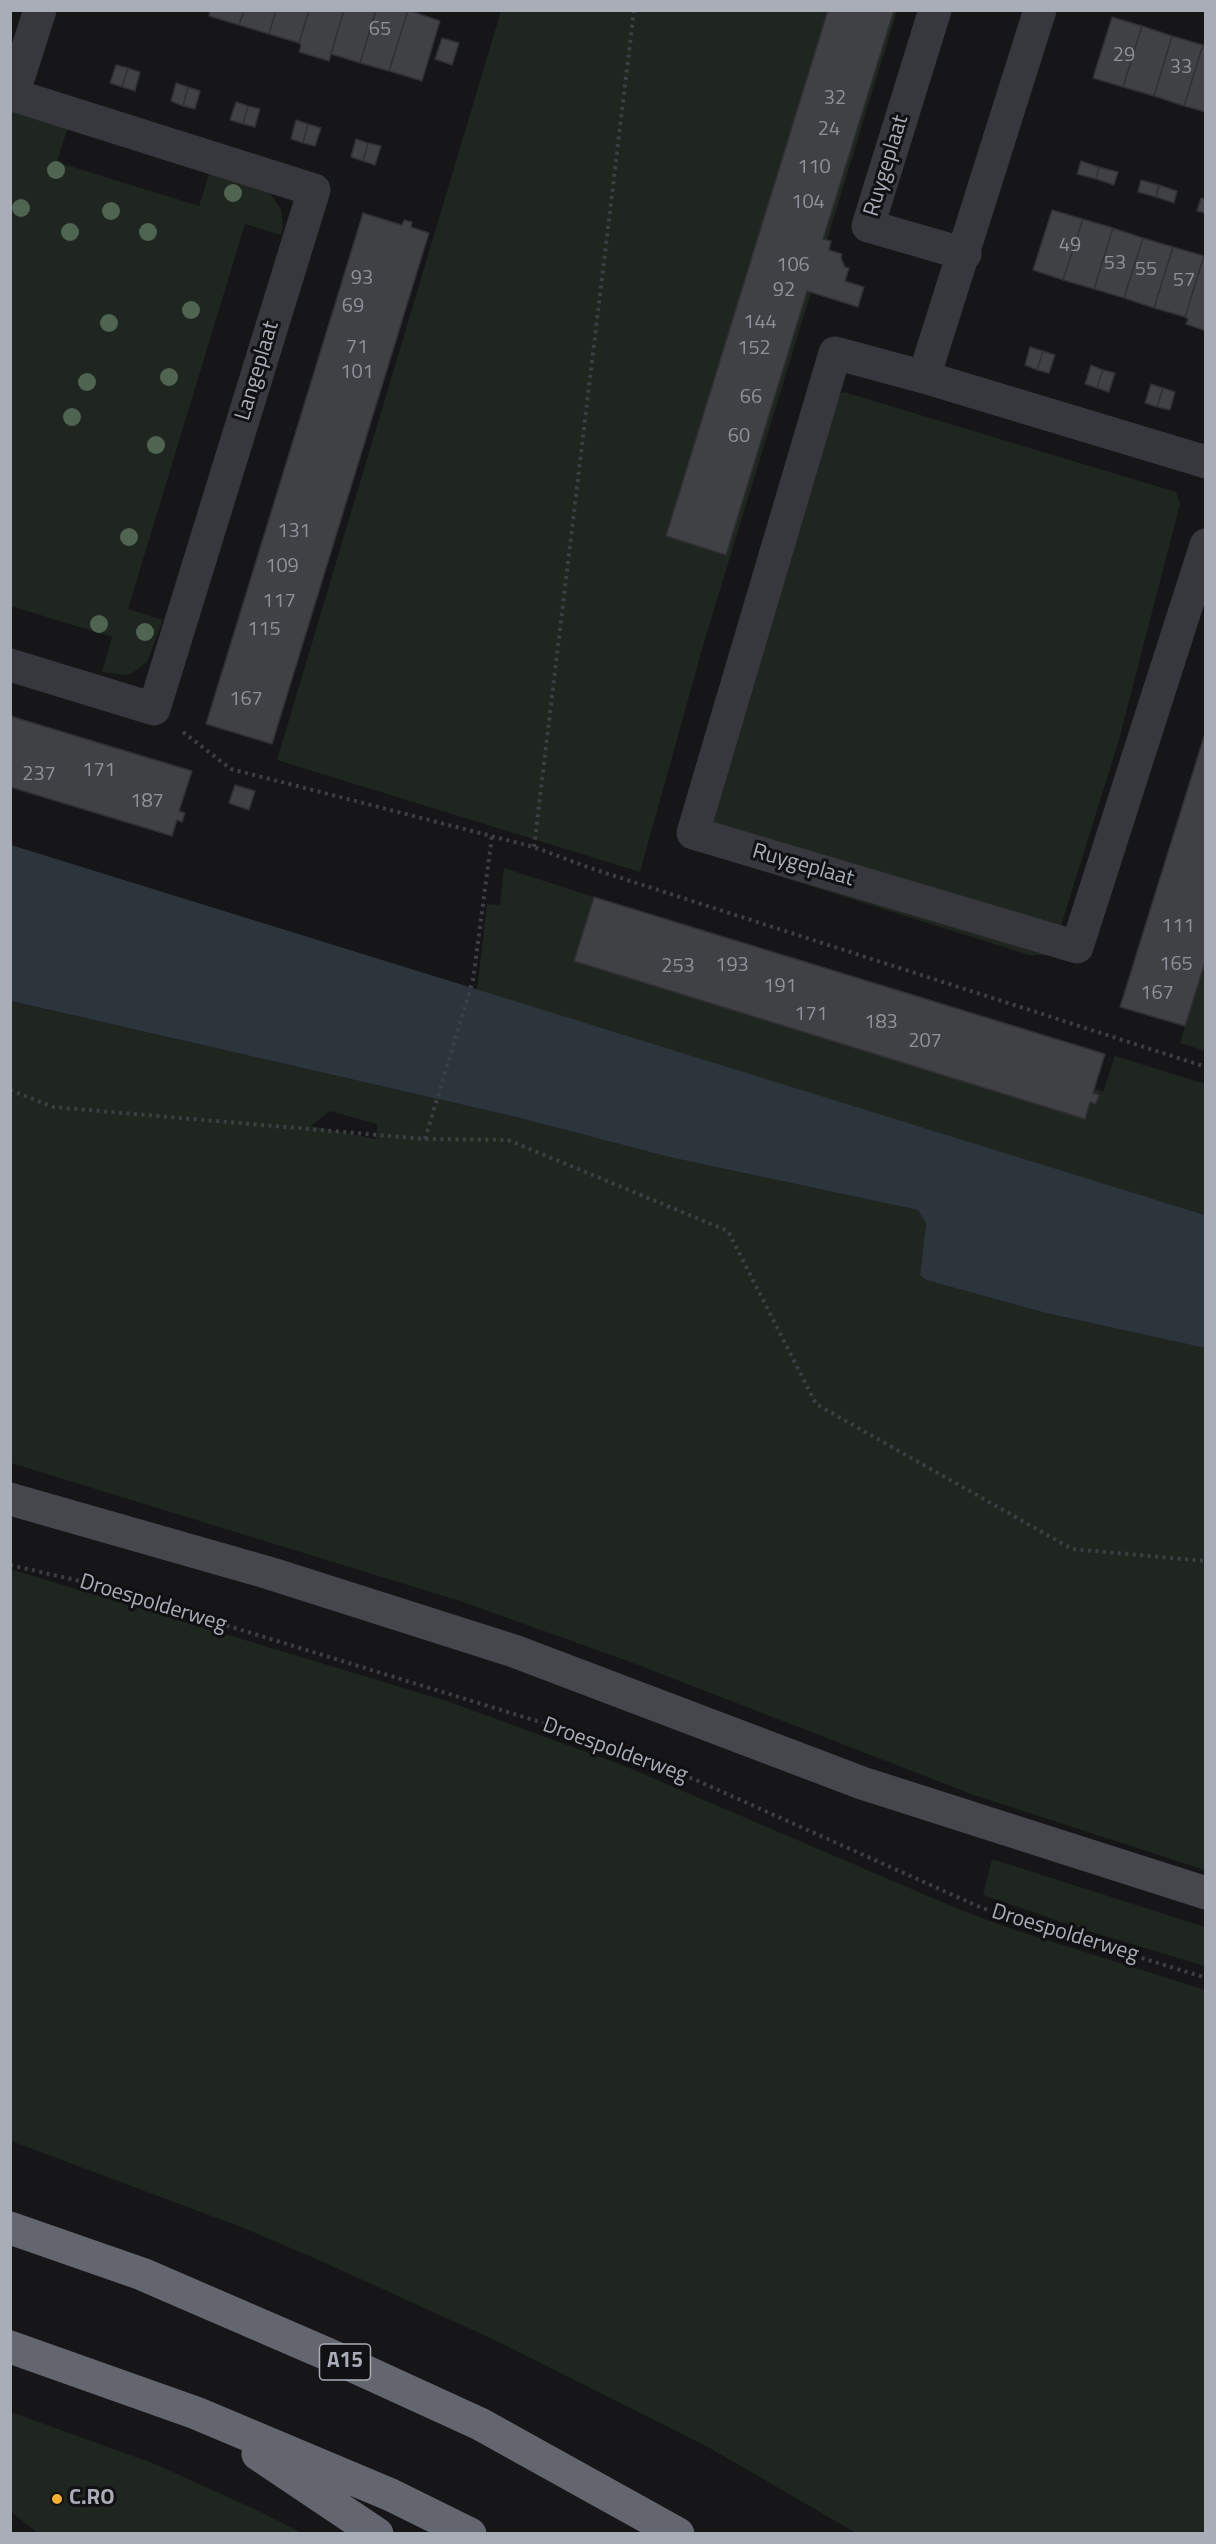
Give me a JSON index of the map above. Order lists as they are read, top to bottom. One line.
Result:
{"streets":{"highway":["A15"],"street":["Ruygeplaat","Langeplaat"],"path":["Droespolderweg"]},"places":["C.RO"],"house_numbers":["65","29","33","32","24","110","104","49","53","106","55","93","57","92","69","144","71","152","101","66","60","131","109","117","115","167","171","237","187","111","165","193","253","191","167","171","183","207"]}
